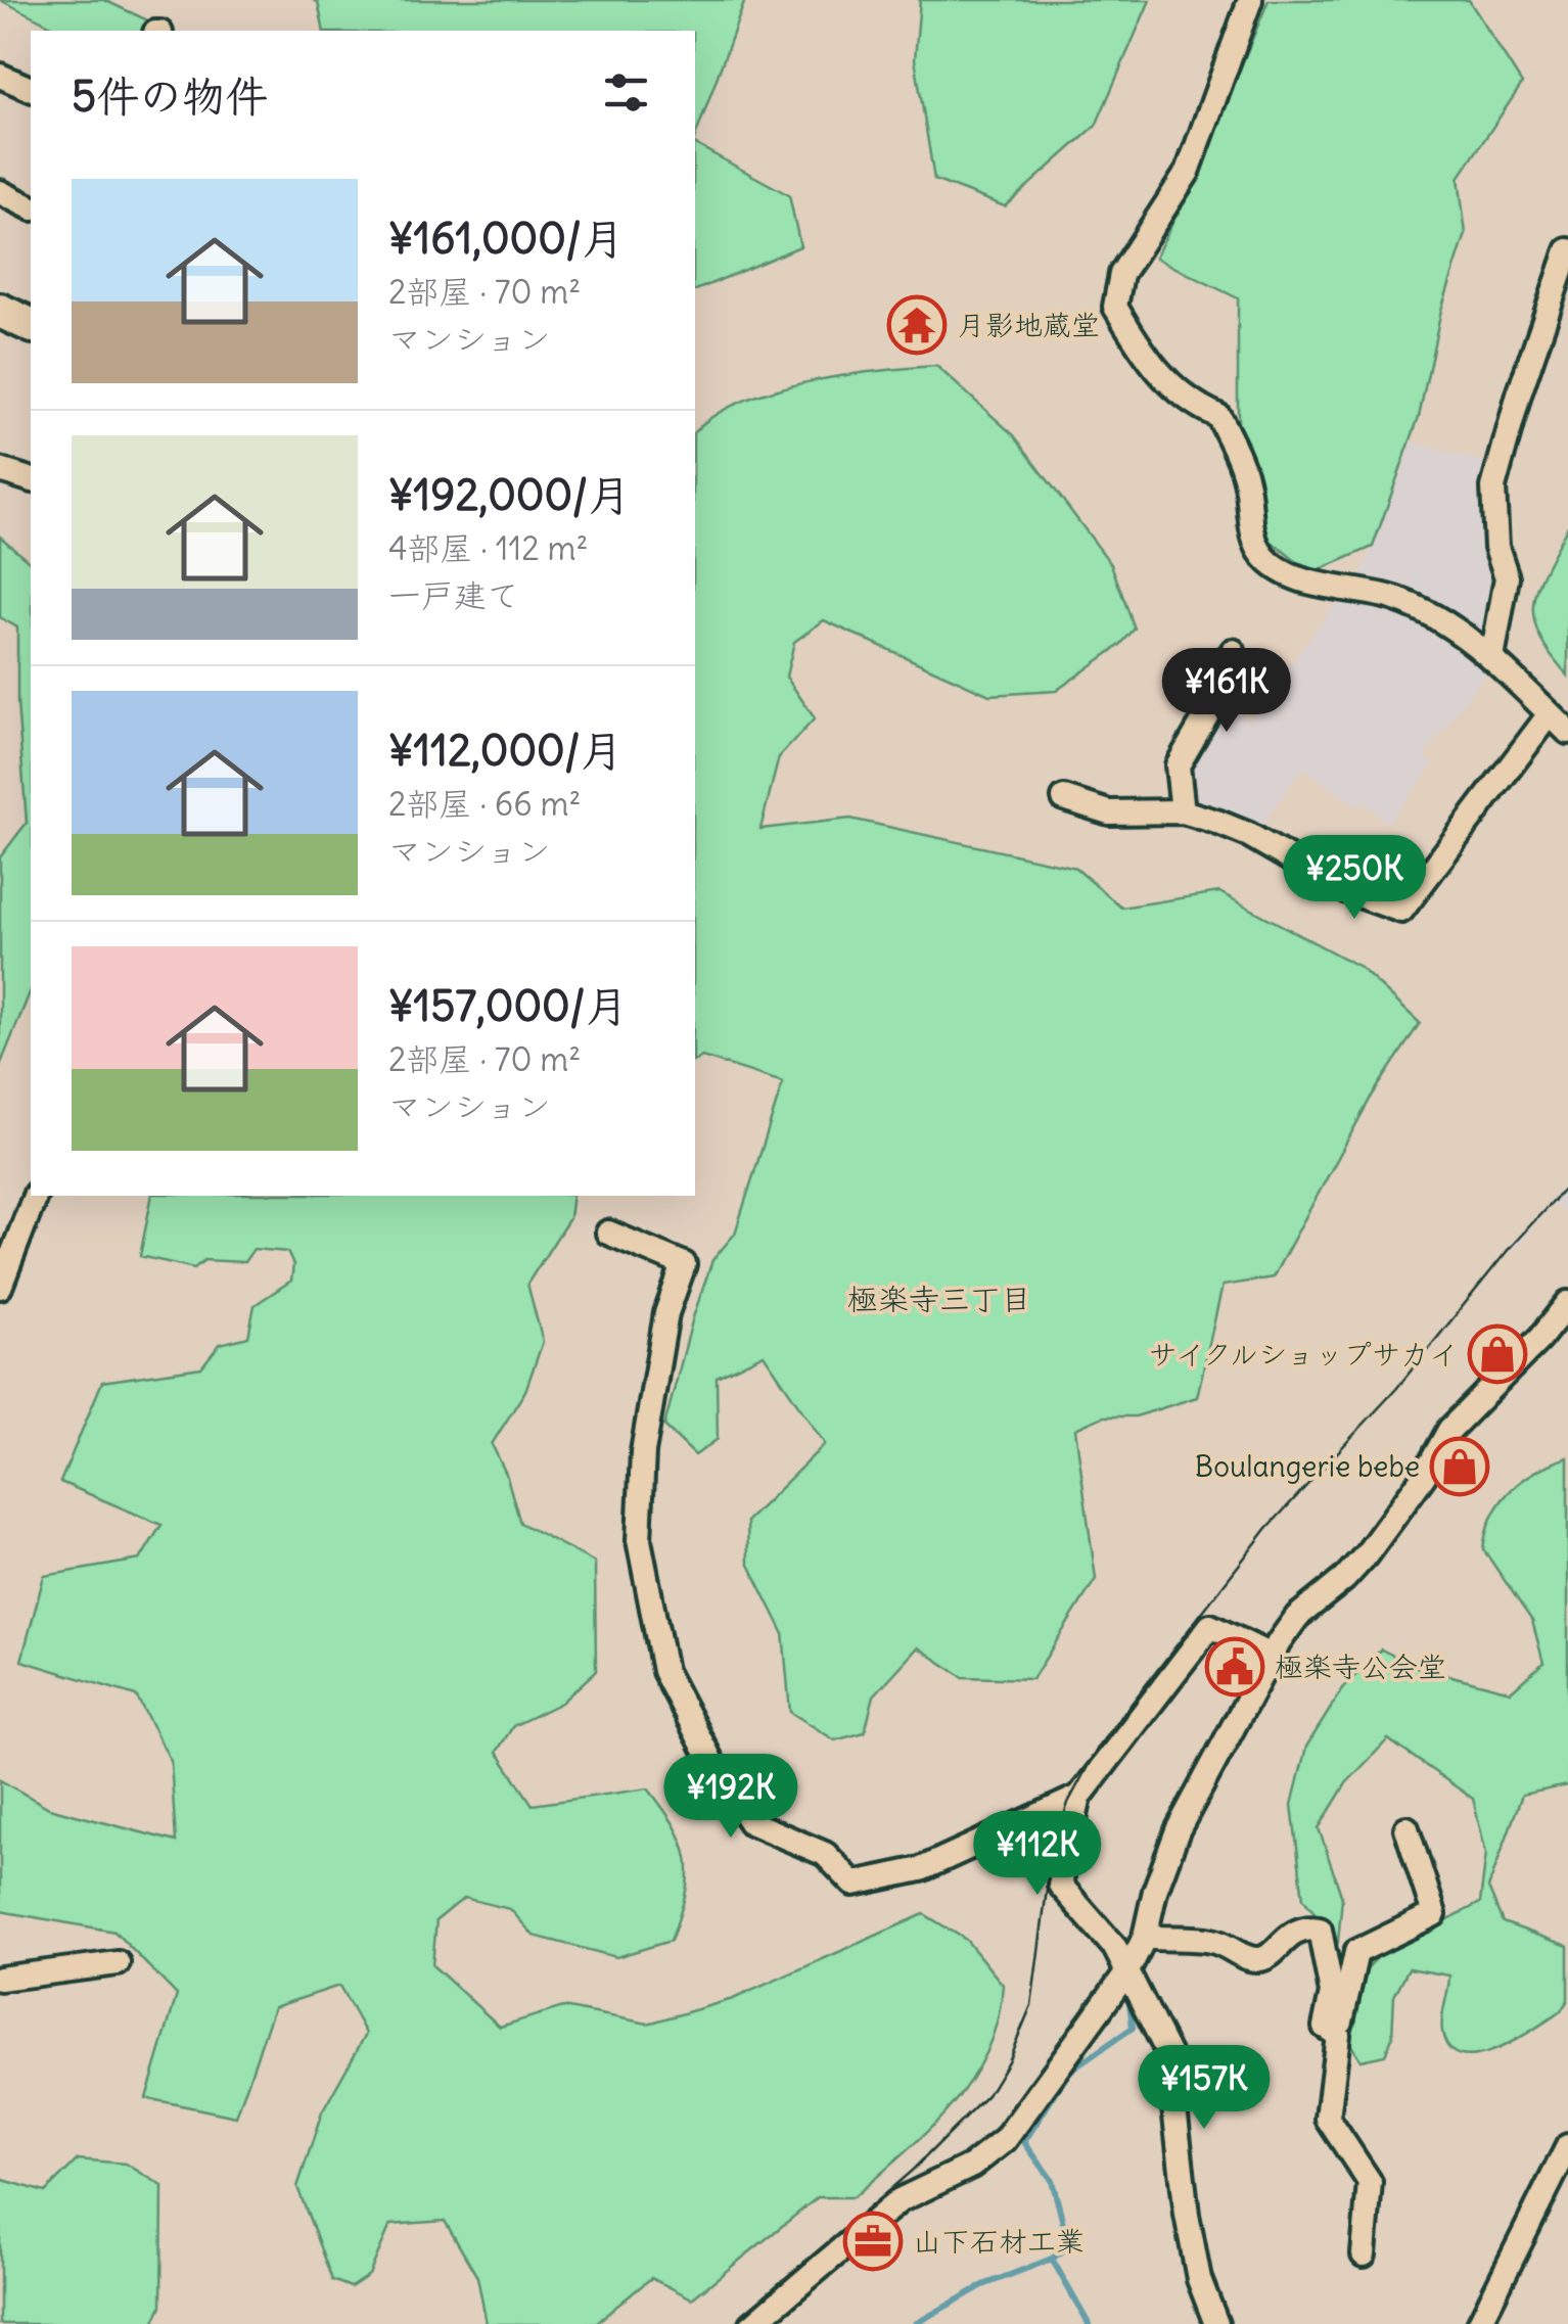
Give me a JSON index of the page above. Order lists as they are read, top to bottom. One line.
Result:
{"districts":["極楽寺三丁目"],"places":{"temple":["月影地蔵堂"],"shop":["サイクルショップサカイ","Boulangerie bebe"],"public building":["極楽寺公会堂"],"office":["山下石材工業"]},"page":{"heading":"5件の物件","list":[{"name":"¥161,000/月","note":"2部屋 · 70 m² · マンション"},{"name":"¥192,000/月","note":"4部屋 · 112 m² · 一戸建て"},{"name":"¥112,000/月","note":"2部屋 · 66 m² · マンション"},{"name":"¥157,000/月","note":"2部屋 · 70 m² · マンション"}],"price":["¥161K","¥250K","¥192K","¥112K","¥157K"]}}
